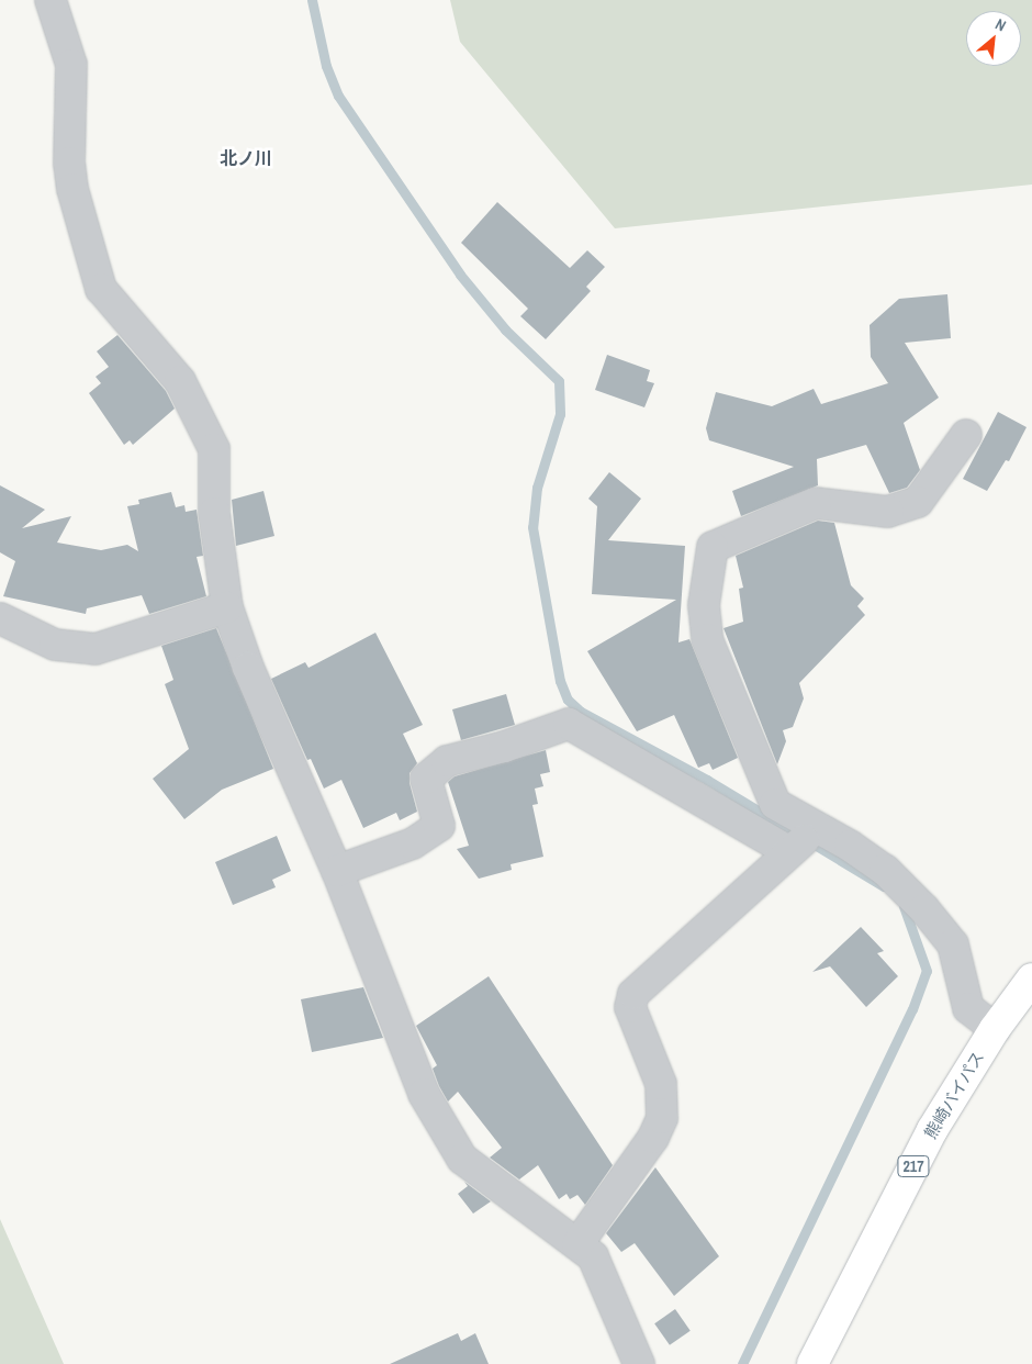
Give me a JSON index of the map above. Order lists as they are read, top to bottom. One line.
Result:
{"streets":{"highway":["熊崎バイパス","217"]},"districts":["北ノ川"],"north":"top right"}
